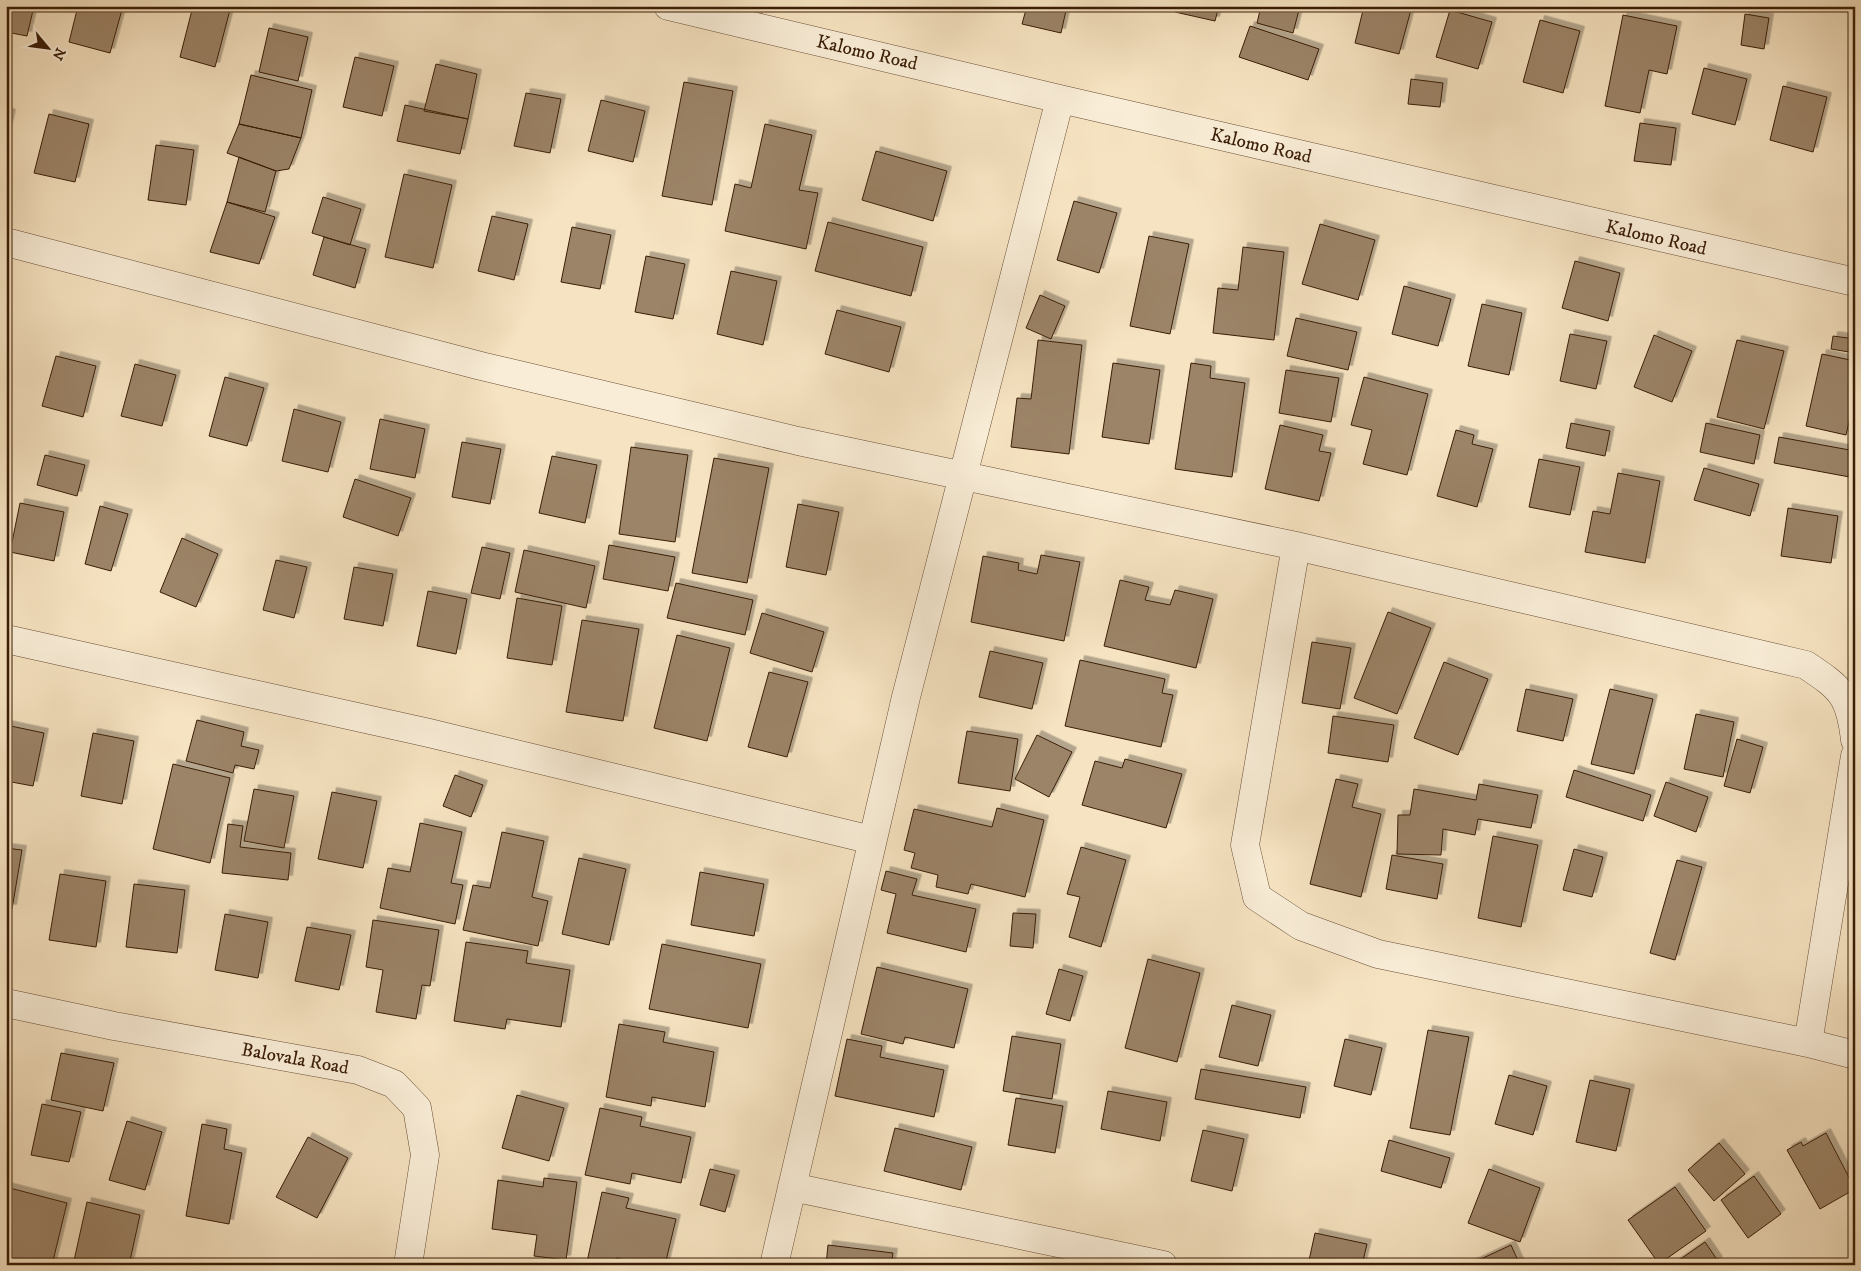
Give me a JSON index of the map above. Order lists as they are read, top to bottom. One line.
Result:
{"streets":{"street":["Kalomo Road","Balovala Road"]},"north":"bottom right"}
